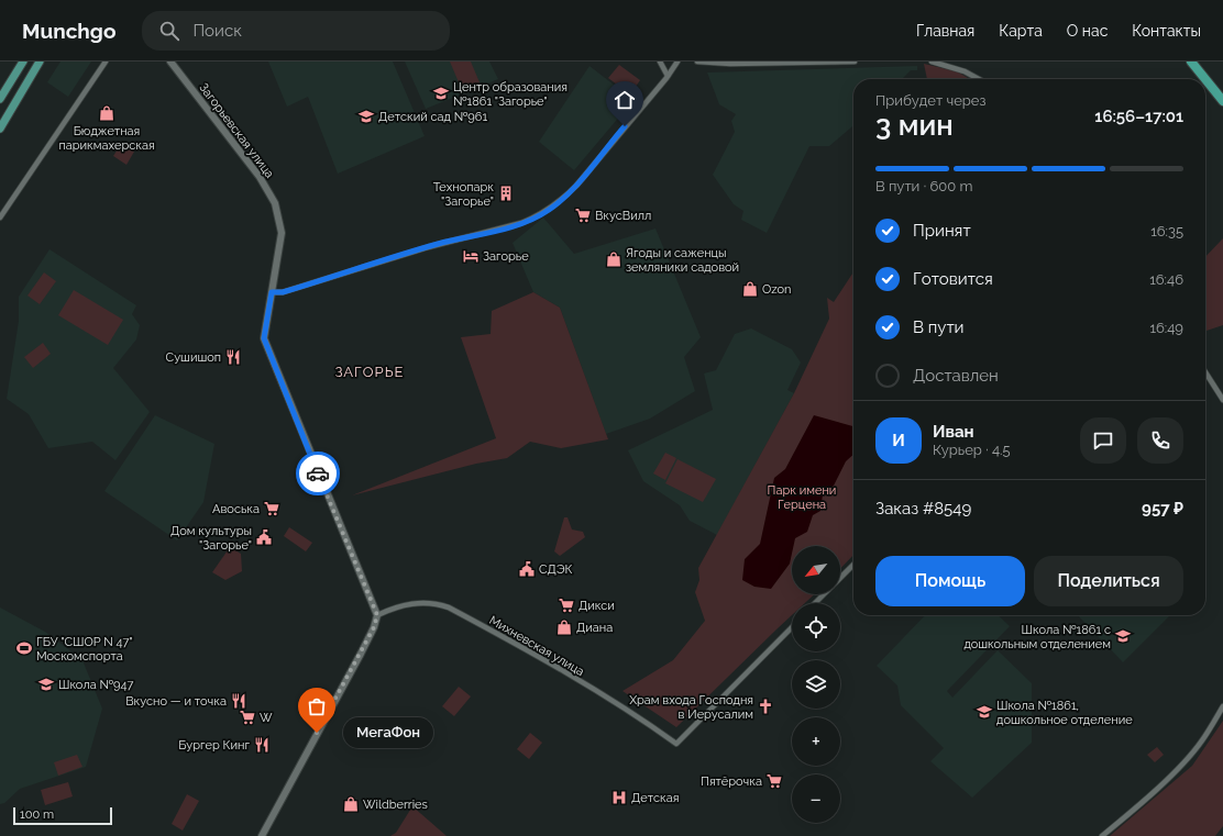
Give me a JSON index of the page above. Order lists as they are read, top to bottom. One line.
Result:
{"streets":{"street":["Загорьевская улица","Михневская улица"]},"crossings":[["Загорьевская улица","Михневская улица"]],"districts":["ЗАГОРЬЕ"],"parks":["Парк имени Герцена"],"places":{"school or university":["Центр образования №1861 \"Загорье\"","Детский сад №961","Школа №1861 с дошкольным отделением","Школа №947","Школа №1861, дошкольное отделение"],"shop":["Бюджетная парикмахерская","Ягоды и саженцы земляники садовой","Ozon","Диана","Wildberries"],"building":["Технопарк \"Загорье\""],"supermarket":["ВкусВилл","Авоська","Дикси","W","Пятёрочка"],"hotel":["Загорье"],"restaurant":["Сушишоп","Вкусно — и точка","Бургер Кинг"],"public building":["Дом культуры \"Загорье\"","СДЭК"],"sports":["ГБУ \"СШОР N 47\" Москомспорта"],"church":["Храм входа Господня в Иерусалим"],"other":["МегаФон"],"hospital":["Детская"]},"scale_bar":"100 m","north":"bottom left","page":{"header":"Munchgo","search":"Поиск","nav":["Главная","Карта","О нас","Контакты"],"heading":["3 мин","Прибудет через","16:56–17:01"],"panel":["Иван","Курьер · 4.5","Заказ #8549","957 ₽"],"bar":"В пути · 600 m","list":[["Принят","16:35"],["Готовится","16:46"],["В пути","16:49"],"Доставлен"],"round":"И","map_buttons":["+","−"],"buttons":["Помощь","Поделиться"],"bubble":"МегаФон","scale":"100 m"}}
